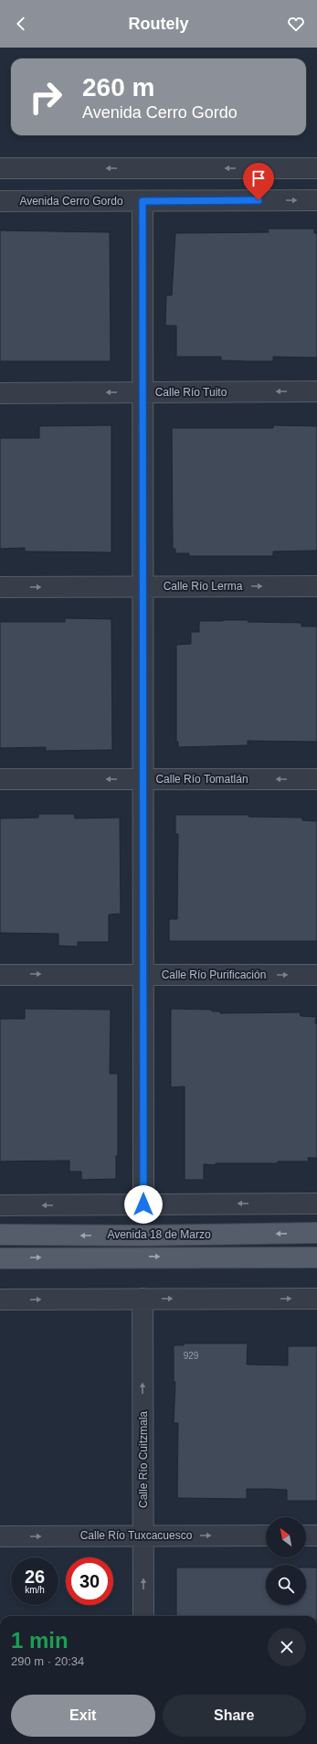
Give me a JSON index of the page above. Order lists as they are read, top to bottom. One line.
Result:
{"streets":{"main road":["Avenida 18 de Marzo"],"street":["Avenida Cerro Gordo","Calle Río Tuito","Calle Río Lerma","Calle Río Tomatlán","Calle Río Purificación","Calle Río Cuitzmala","Calle Río Tuxcacuesco"]},"crossings":[["Calle Río Cuitzmala","Calle Río Tuxcacuesco"]],"one_way":["Calle Río Tuito","Calle Río Lerma","Calle Río Tomatlán","Calle Río Purificación","Calle Río Cuitzmala","Calle Río Tuxcacuesco"],"house_numbers":["929"],"north":"top left","page":{"header":"Routely","turn":["260 m","Avenida Cerro Gordo"],"speed":"26 km/h","limit":"30","heading":["1 min","290 m · 20:34"],"buttons":["Exit","Share"]}}
